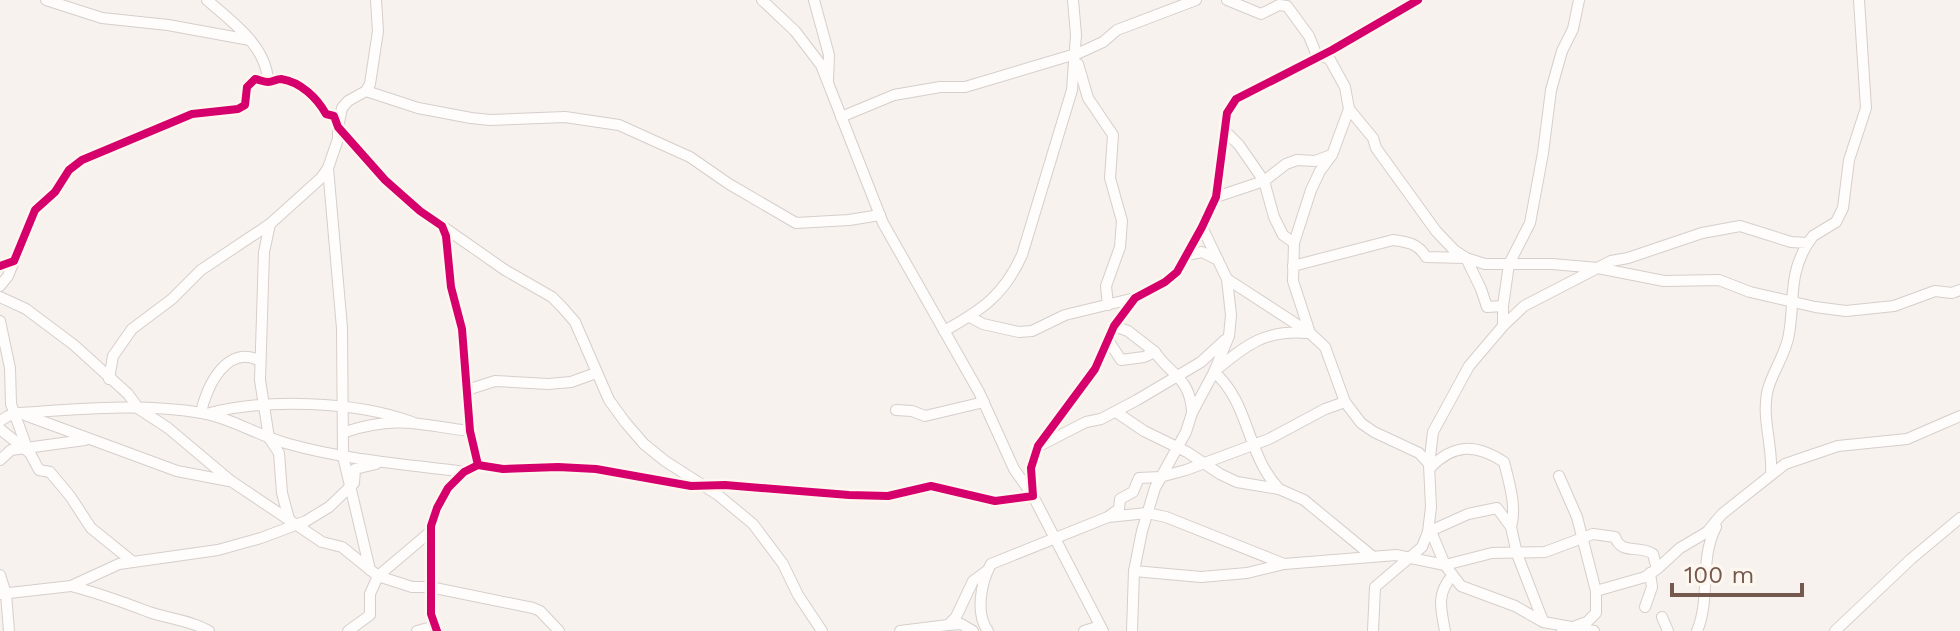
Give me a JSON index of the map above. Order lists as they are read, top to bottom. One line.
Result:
{"scale_bar":"100 m"}
